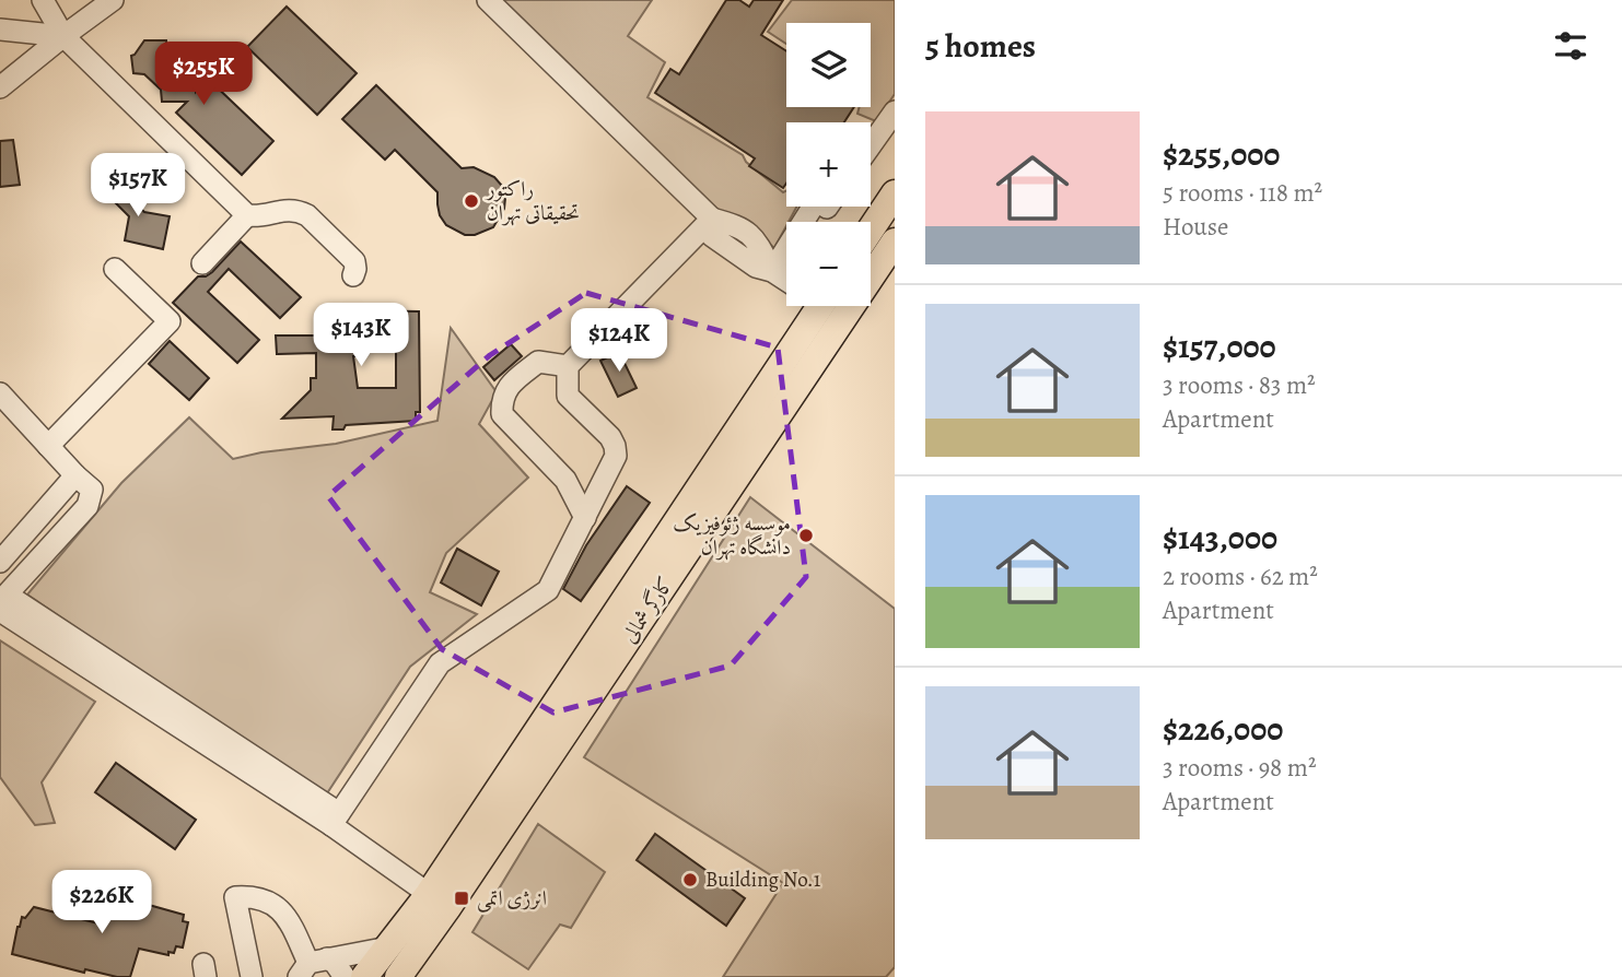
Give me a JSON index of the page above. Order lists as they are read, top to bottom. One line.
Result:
{"streets":{"main road":["کارگر شمالی"]},"places":{"other":["راکتور تحقیقاتی تهران","موسسه ژئوفیزیک دانشگاه تهران","Building No.1"],"transit":["انرژی اتمی"]},"page":{"heading":"5 homes","map_buttons":["+","−"],"price":["$255K","$157K","$143K","$124K","$226K"],"list":[{"name":"$255,000","note":"5 rooms · 118 m² · House"},{"name":"$157,000","note":"3 rooms · 83 m² · Apartment"},{"name":"$143,000","note":"2 rooms · 62 m² · Apartment"},{"name":"$226,000","note":"3 rooms · 98 m² · Apartment"}]}}
